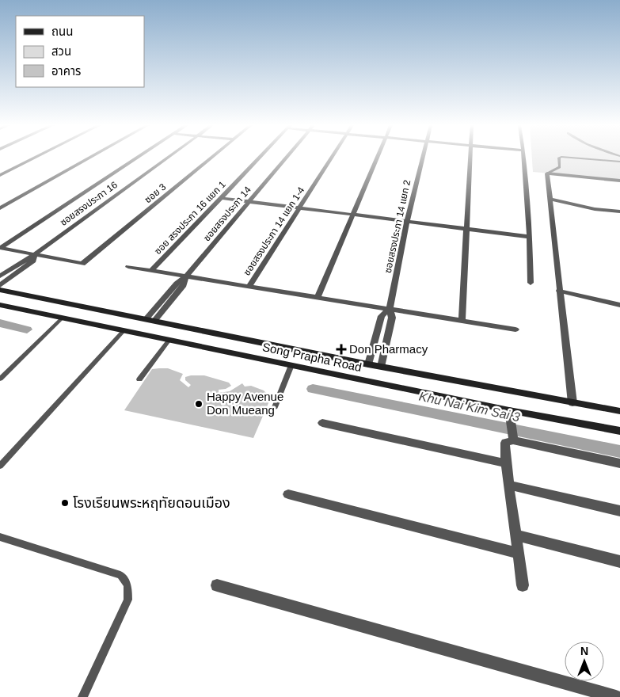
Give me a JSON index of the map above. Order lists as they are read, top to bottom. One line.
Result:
{"streets":{"main road":["Song Prapha Road"],"street":["ซอย 3","ซอยสรงประภา 16","ซอยสรงประภา 14","ซอย สรงประภา 16 แยก 1","ซอยสรงประภา 14 แยก 2","ซอยสรงประภา 14 แยก 1-4"]},"crossings":[["ซอย 3","ซอยสรงประภา 16"]],"water":["Khu Nai Kim Sai 3"],"places":{"health":["Don Pharmacy"],"other":["Happy Avenue Don Mueang","โรงเรียนพระหฤทัยดอนเมือง"]},"legend":["ถนน","สวน","อาคาร"],"north":"top"}
